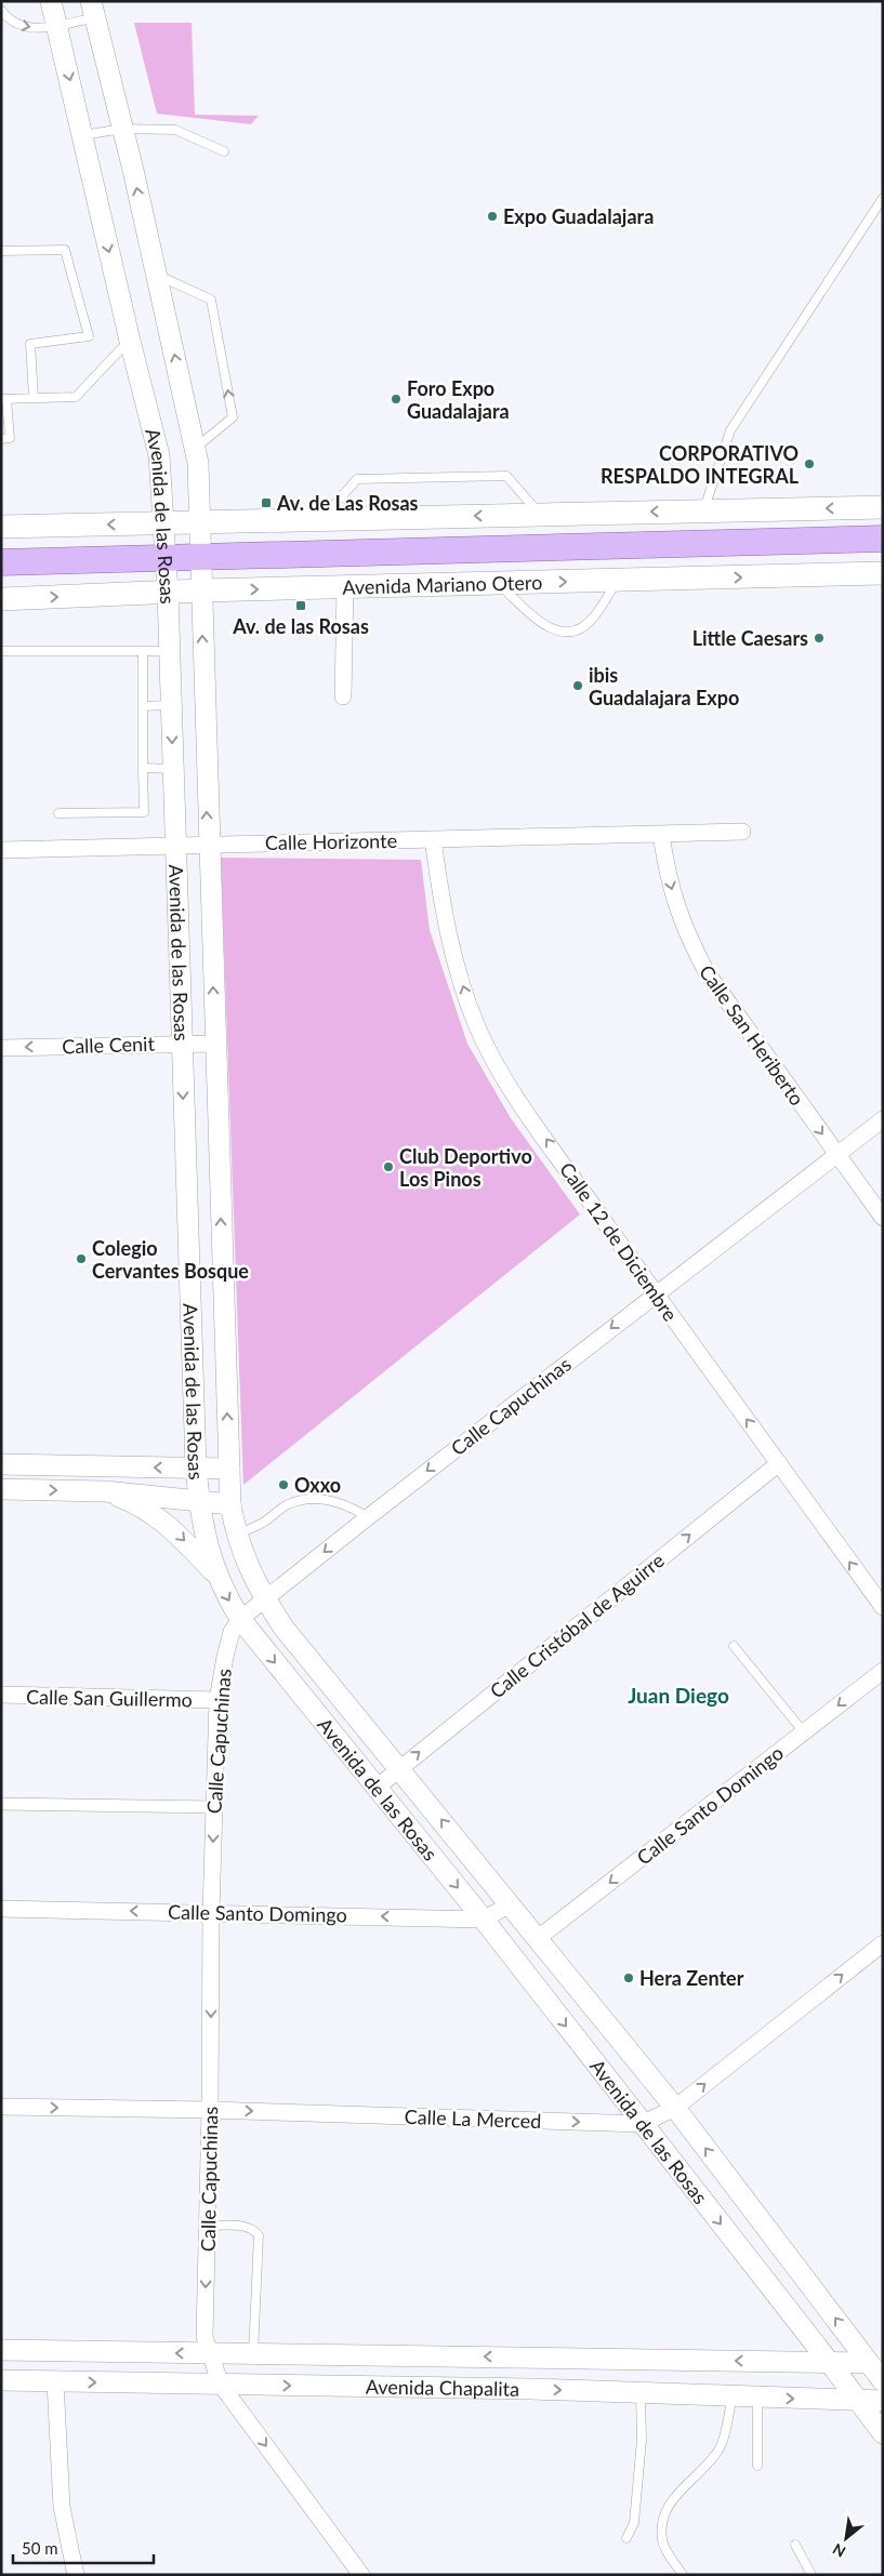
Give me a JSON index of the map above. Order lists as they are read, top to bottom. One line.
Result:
{"streets":{"main road":["Avenida Mariano Otero"],"street":["Avenida de las Rosas","Calle Horizonte","Calle San Heriberto","Calle Cenit","Calle 12 de Diciembre","Calle Capuchinas","Calle Cristóbal de Aguirre","Calle San Guillermo","Calle Santo Domingo","Calle La Merced","Avenida Chapalita"]},"crossings":[["Avenida de las Rosas","Avenida Mariano Otero"],["Avenida de las Rosas","Calle Horizonte"],["Avenida de las Rosas","Calle Cenit"],["Avenida de las Rosas","Calle Capuchinas"],["Avenida de las Rosas","Calle Cristóbal de Aguirre"],["Avenida de las Rosas","Calle Santo Domingo"],["Avenida de las Rosas","Calle La Merced"],["Avenida de las Rosas","Avenida Chapalita"],["Calle Horizonte","Calle San Heriberto"],["Calle Horizonte","Calle 12 de Diciembre"],["Calle San Heriberto","Calle Capuchinas"],["Calle 12 de Diciembre","Calle Capuchinas"],["Calle 12 de Diciembre","Calle Cristóbal de Aguirre"],["Calle Capuchinas","Calle San Guillermo"],["Calle Capuchinas","Calle Santo Domingo"],["Calle Capuchinas","Calle La Merced"],["Calle Capuchinas","Avenida Chapalita"]],"one_way":["Calle San Heriberto","Calle Cenit","Calle 12 de Diciembre","Calle Capuchinas","Calle Cristóbal de Aguirre","Calle Santo Domingo","Calle La Merced"],"districts":["Juan Diego"],"places":{"other":["Expo Guadalajara","Foro Expo Guadalajara","CORPORATIVO RESPALDO INTEGRAL","Little Caesars","ibis Guadalajara Expo","Club Deportivo Los Pinos","Colegio Cervantes Bosque","Oxxo","Hera Zenter"],"transit":["Av. de Las Rosas","Av. de las Rosas"]},"scale_bar":"50 m","north":"bottom left"}
